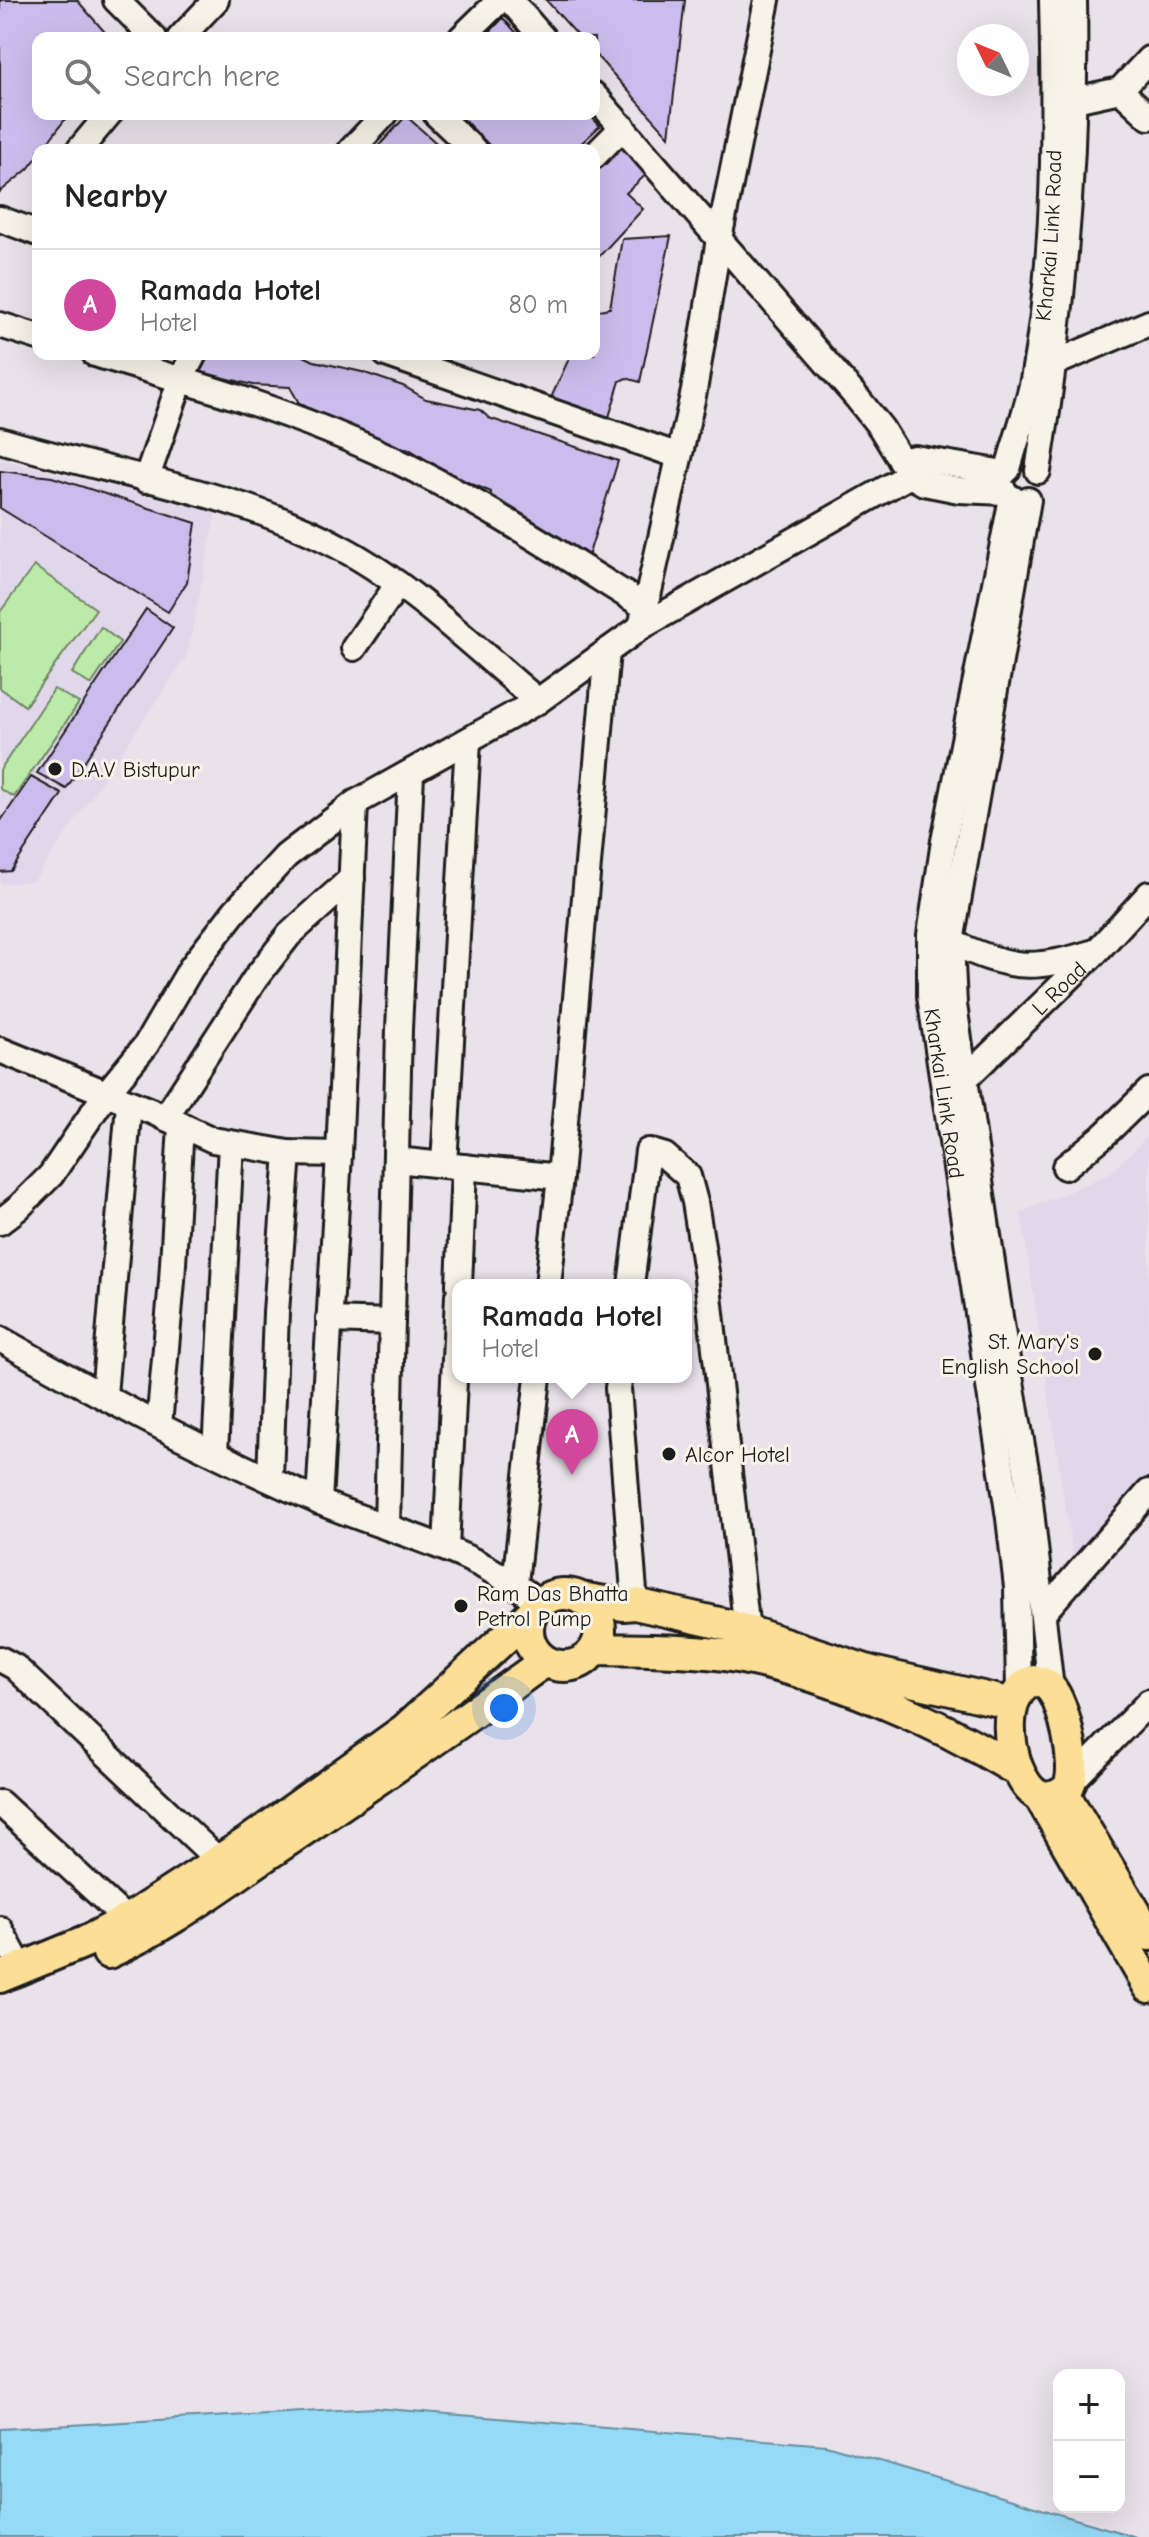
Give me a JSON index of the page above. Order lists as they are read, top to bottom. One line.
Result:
{"streets":{"street":["Kharkai Link Road","L Road"]},"places":["D.A.V Bistupur","St. Mary's English School","Alcor Hotel","Ram Das Bhatta Petrol Pump"],"north":"top left","page":{"search":"Search here","heading":"Nearby","list":[{"mark":"A","name":"Ramada Hotel","note":"Hotel","value":"80 m"}],"popup":["Ramada Hotel","Hotel"],"pins":"A","map_buttons":["+","−"]}}
